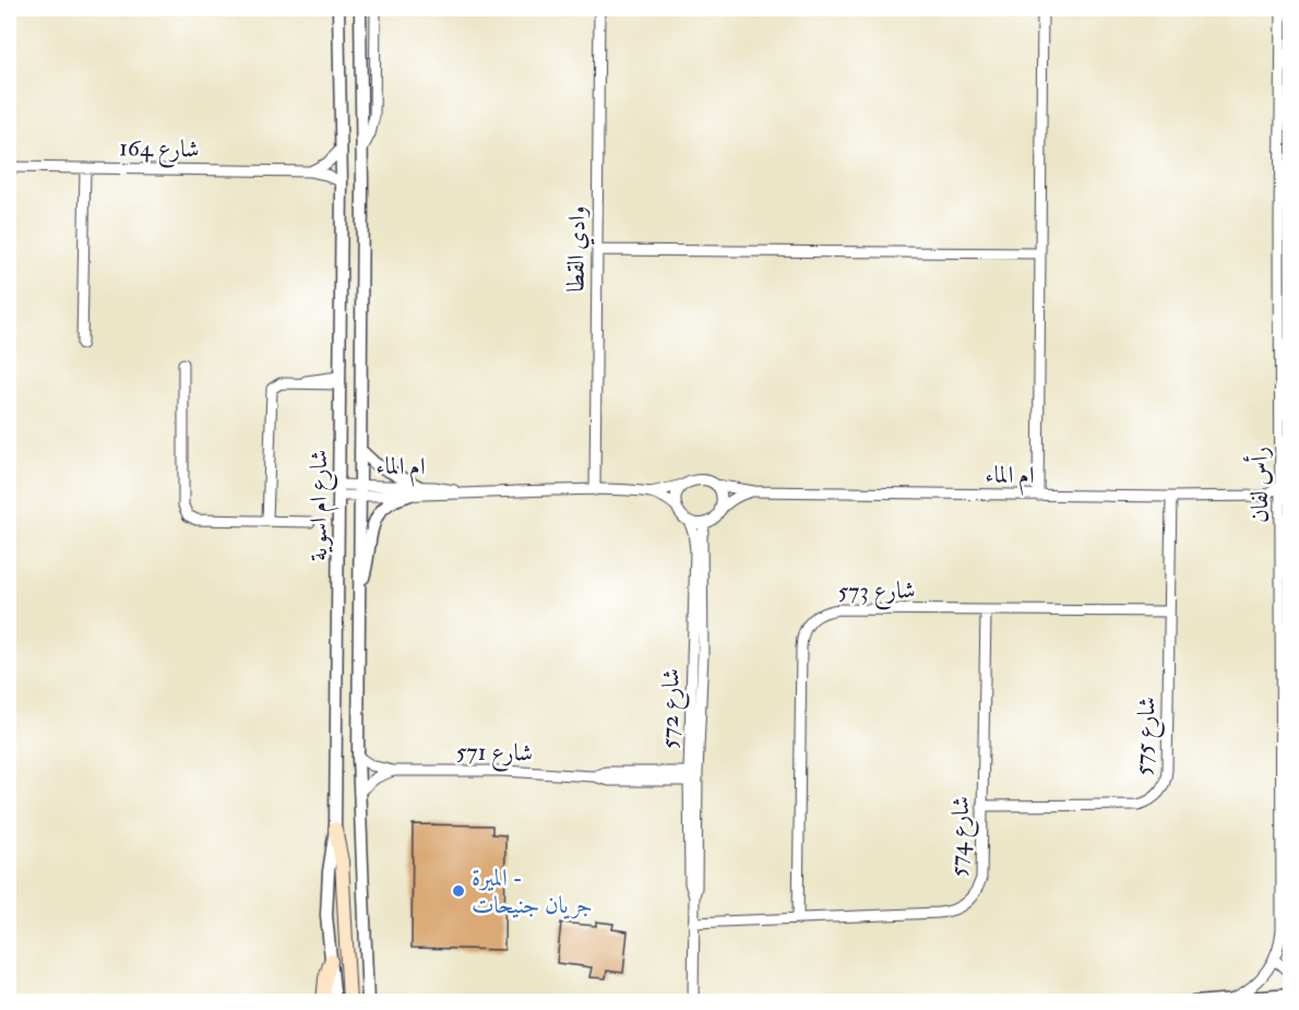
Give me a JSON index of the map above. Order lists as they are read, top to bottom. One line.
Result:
{"streets":{"street":["شارع 164","وادي القطا","ام الماء","رأس لفان","شارع ام اسوية","شارع 573","شارع 572","شارع 575","شارع 571","شارع 574"]},"crossings":[["شارع 164","شارع ام اسوية"],["وادي القطا","ام الماء"],["ام الماء","شارع ام اسوية"],["ام الماء","شارع 572"],["ام الماء","شارع 575"],["شارع ام اسوية","شارع 571"],["شارع 573","شارع 575"],["شارع 573","شارع 574"],["شارع 572","شارع 571"],["شارع 572","شارع 574"],["شارع 575","شارع 574"]],"places":["الميرة - جريان جنيحات"]}
